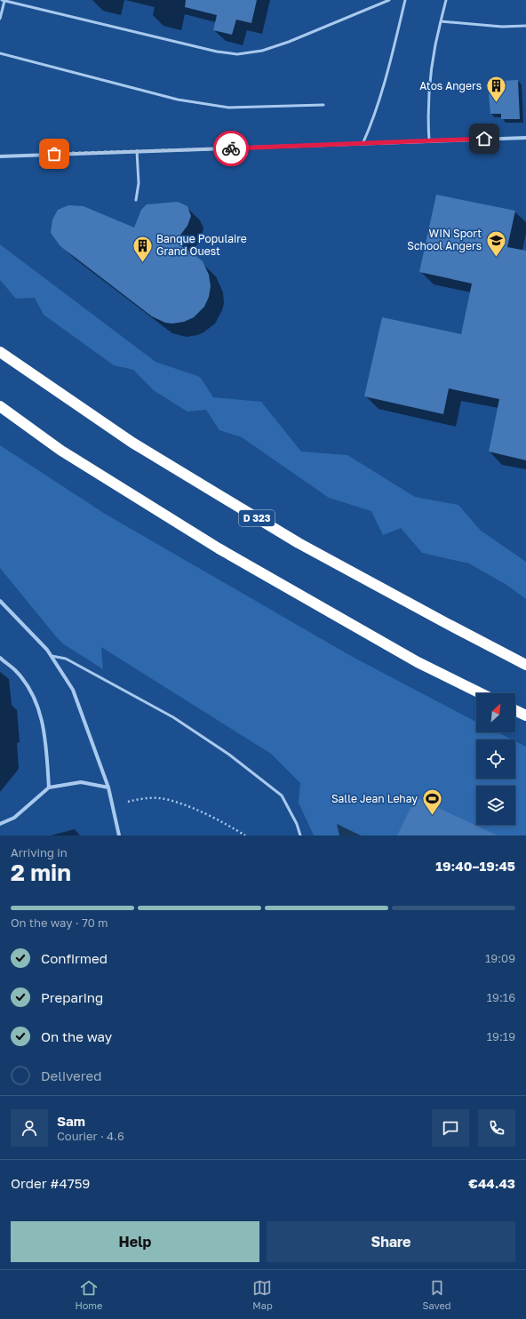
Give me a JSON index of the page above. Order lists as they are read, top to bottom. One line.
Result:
{"streets":{"highway":["D 323"]},"places":{"building":["Atos Angers","Banque Populaire Grand Ouest"],"school or university":["WIN Sport School Angers"],"sports":["Salle Jean Lehay"]},"north":"top right","page":{"heading":["2 min","Arriving in","19:40–19:45"],"panel":["Sam","Courier · 4.6","Order #4759","€44.43"],"bar":"On the way · 70 m","list":[["Confirmed","19:09"],["Preparing","19:16"],["On the way","19:19"],"Delivered"],"buttons":["Help","Share"],"tabs":["Home","Map","Saved"]}}
